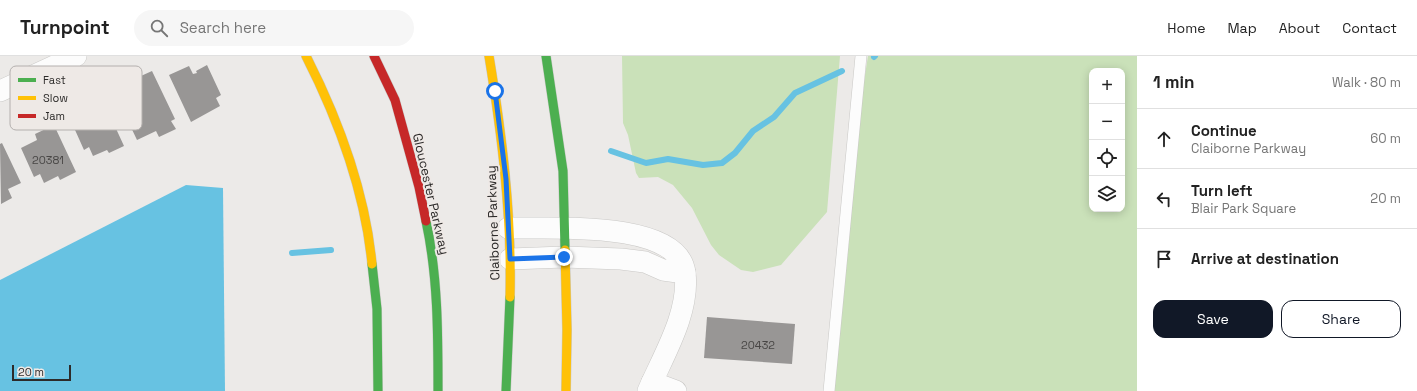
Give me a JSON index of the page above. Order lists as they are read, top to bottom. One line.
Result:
{"streets":{"main road":["Gloucester Parkway","Claiborne Parkway"]},"house_numbers":["20381","20432"],"legend":["Fast","Slow","Jam"],"scale_bar":"20 m","page":{"header":"Turnpoint","search":"Search here","nav":["Home","Map","About","Contact"],"heading":["1 min","Walk · 80 m"],"map_buttons":["+","−"],"list":[["Continue","Claiborne Parkway","60 m"],["Turn left","Blair Park Square","20 m"],"Arrive at destination"],"buttons":["Save","Share"],"scale":"20 m"}}
